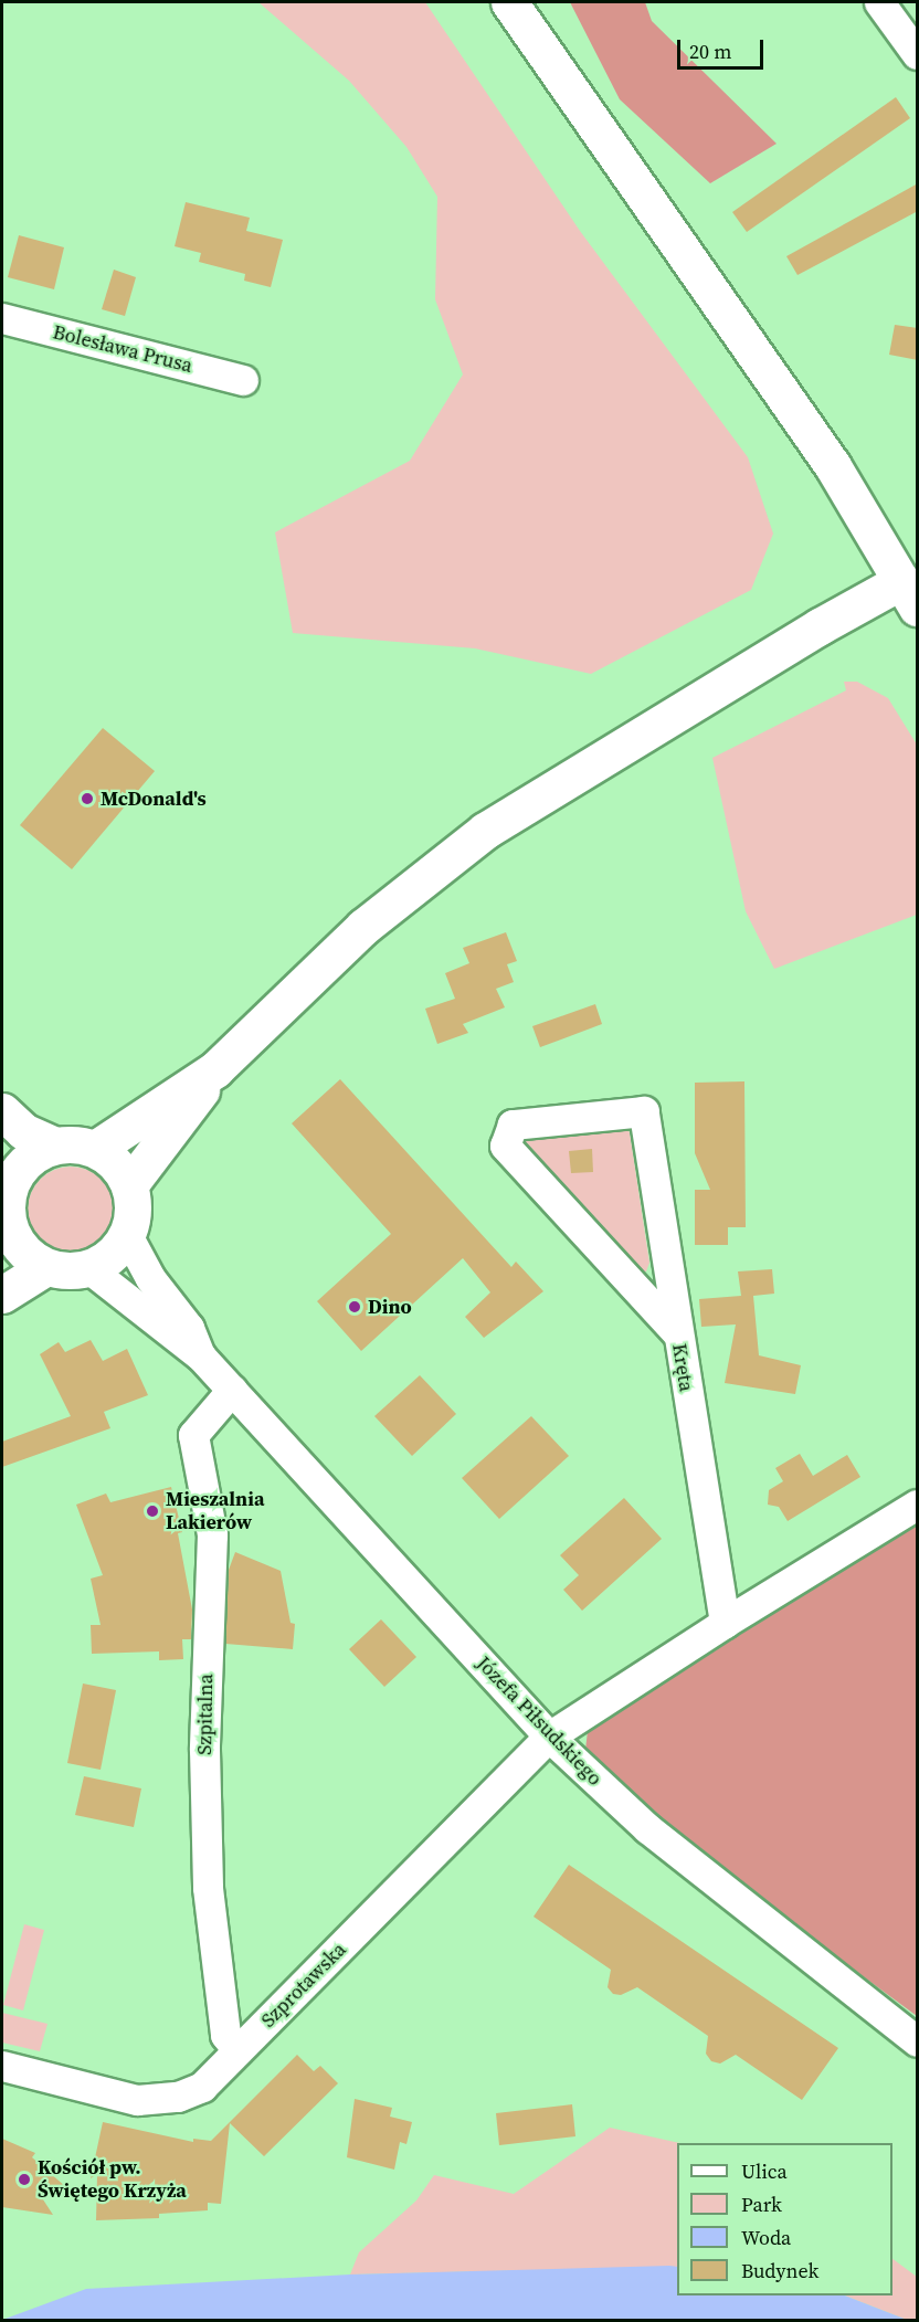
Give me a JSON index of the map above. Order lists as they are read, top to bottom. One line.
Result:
{"streets":{"street":["Bolesława Prusa","Kręta","Szpitalna","Józefa Piłsudskiego","Szprotawska"]},"crossings":[["Szpitalna","Józefa Piłsudskiego"],["Szpitalna","Szprotawska"],["Józefa Piłsudskiego","Szprotawska"]],"places":["McDonald's","Dino","Mieszalnia Lakierów","Kościół pw. Świętego Krzyża"],"legend":["Ulica","Park","Woda","Budynek"],"scale_bar":"20 m"}
